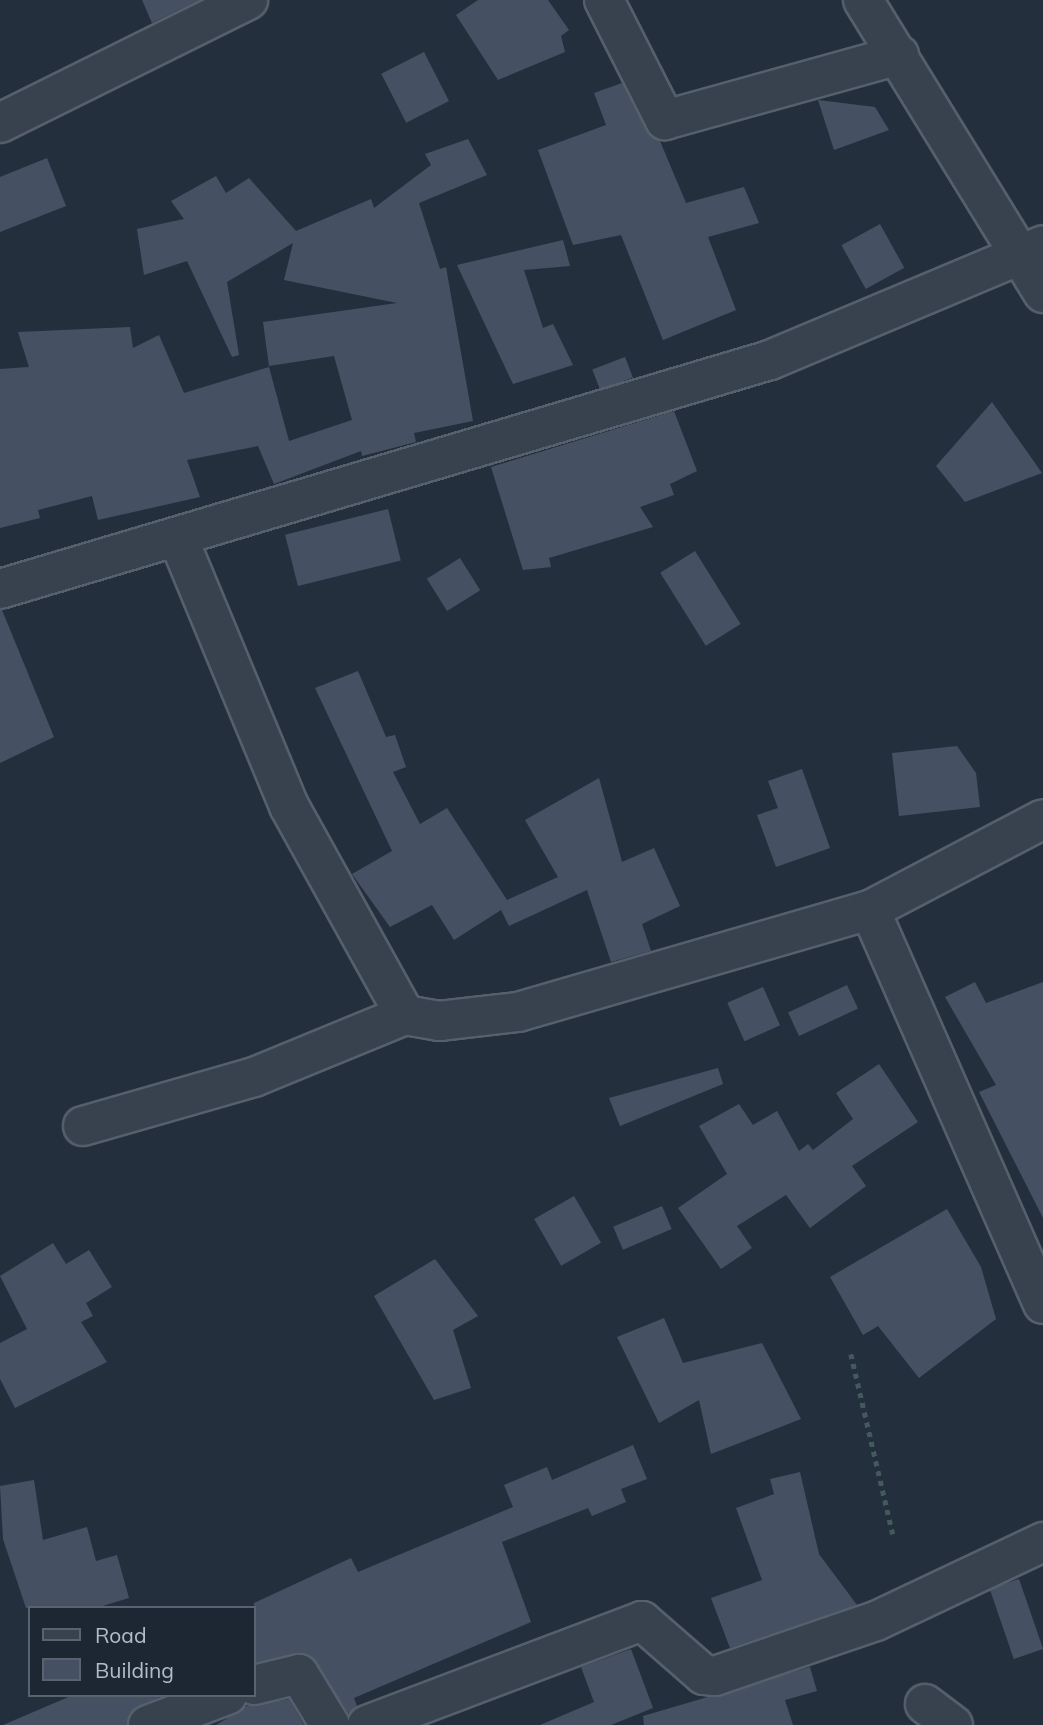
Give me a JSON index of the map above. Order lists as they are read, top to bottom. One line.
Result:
{"legend":["Road","Building"]}
